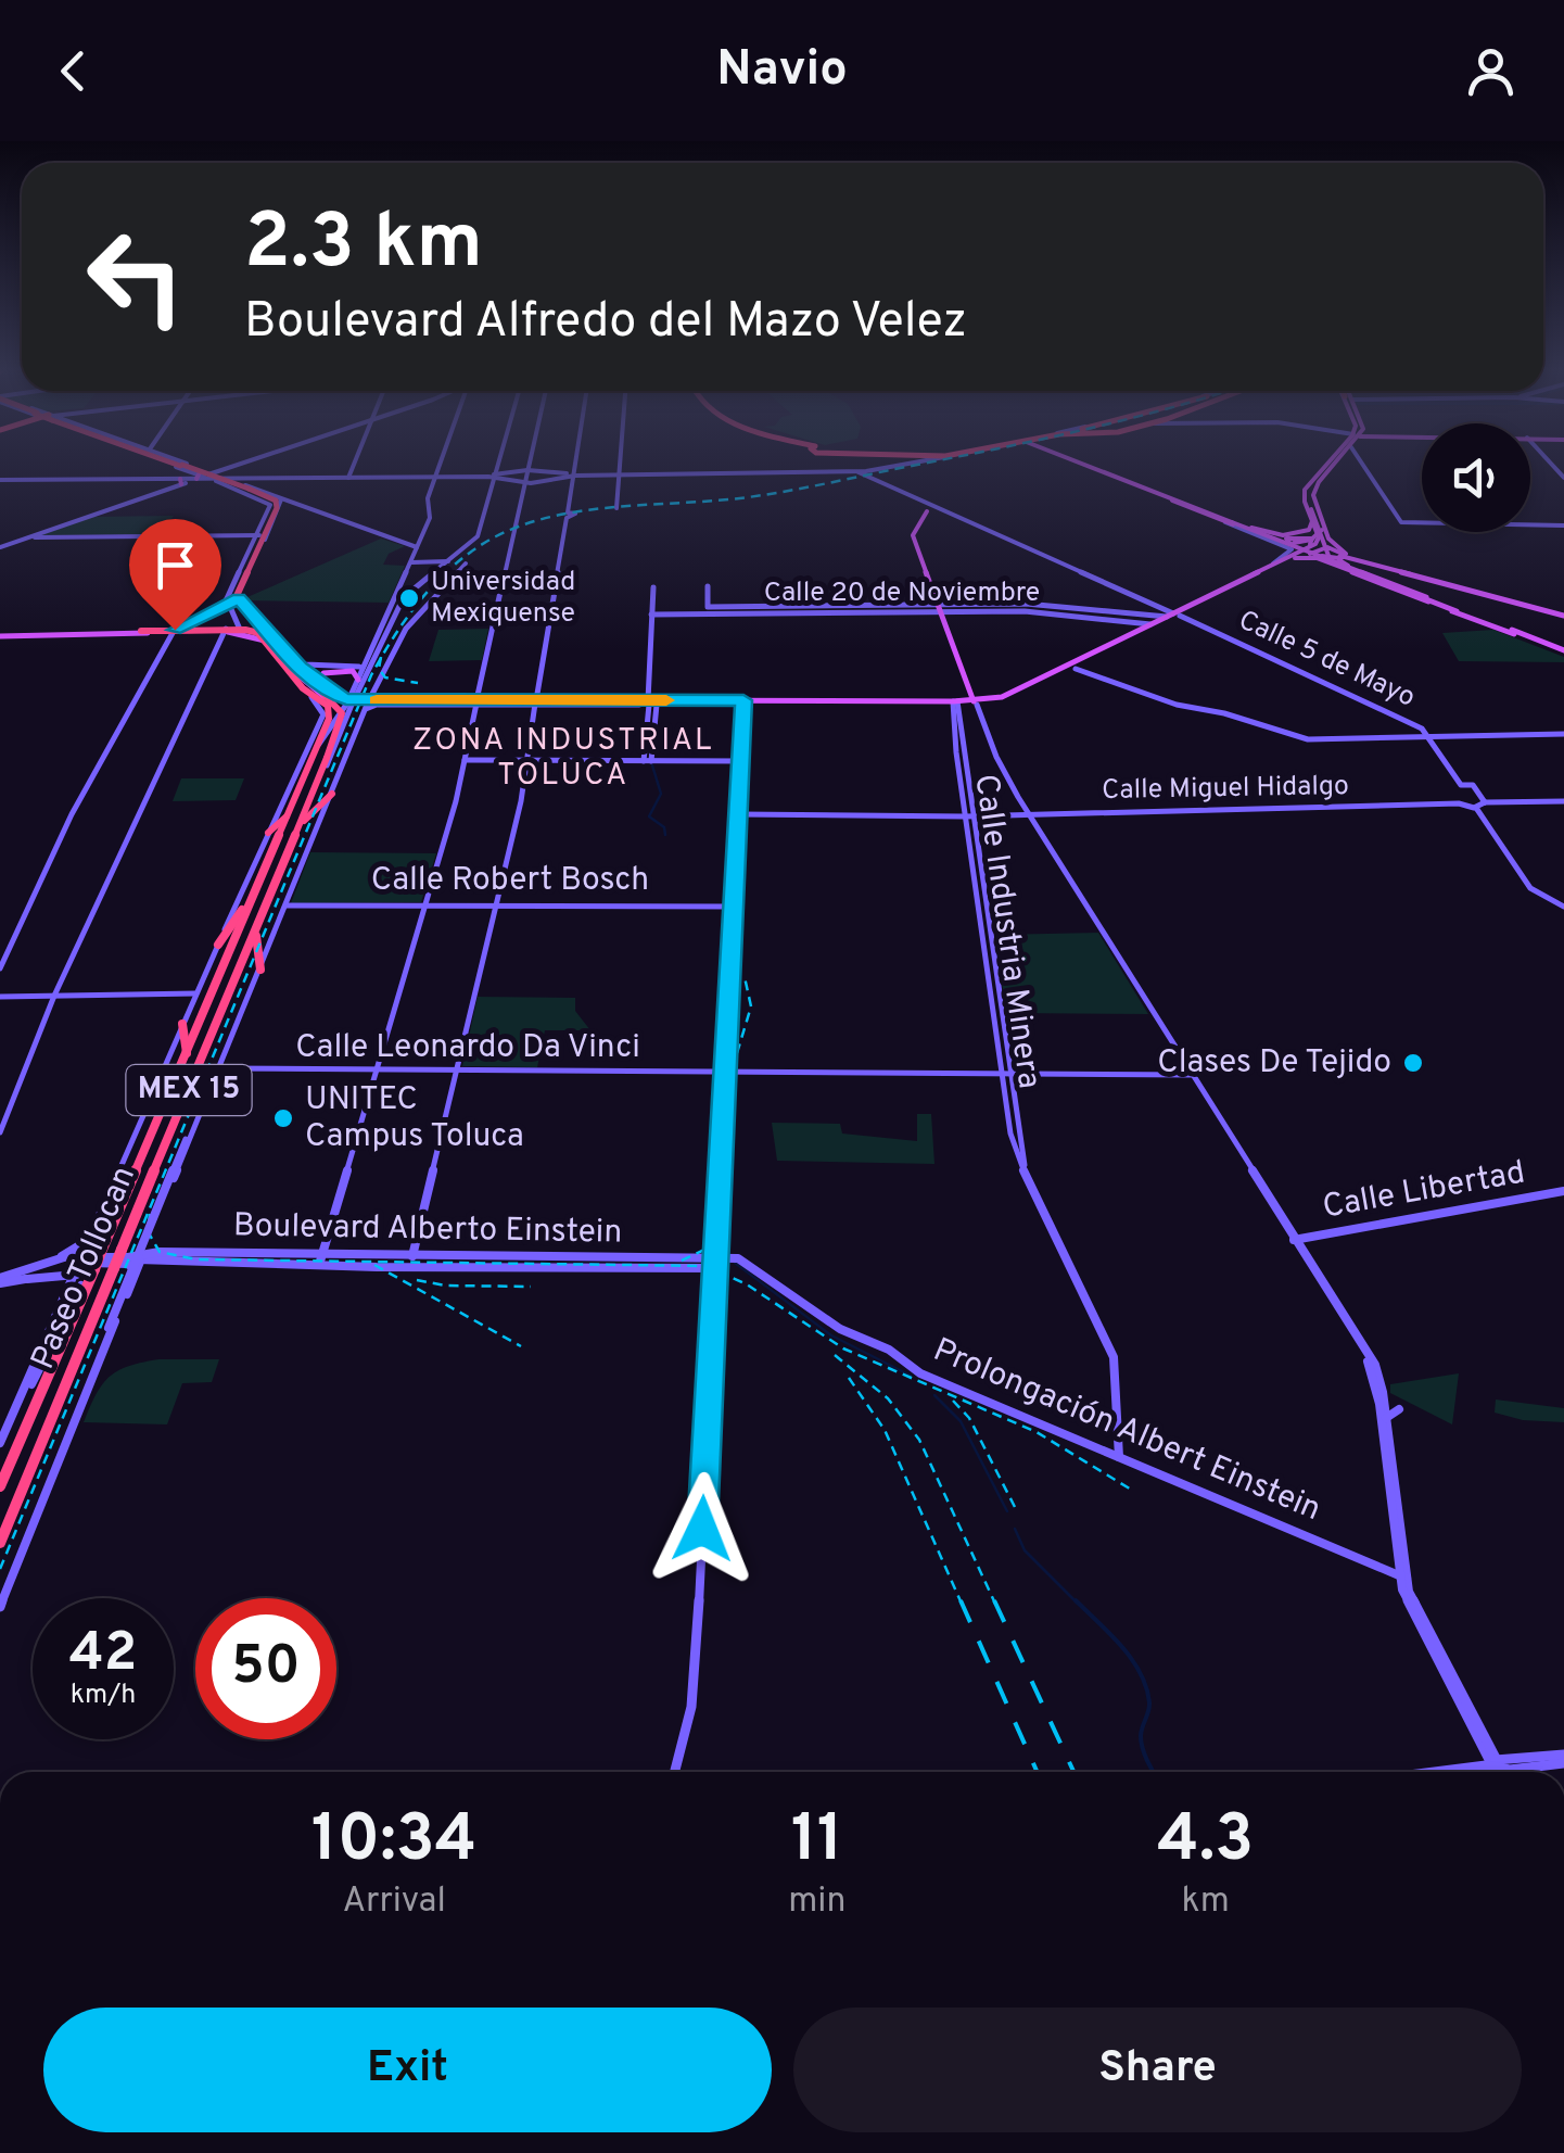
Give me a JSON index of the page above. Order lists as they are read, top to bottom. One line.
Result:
{"streets":{"highway":["MEX 15","Paseo Tollocan"],"main road":["Calle 20 de Noviembre","Calle 5 de Mayo","Calle Miguel Hidalgo","Calle Robert Bosch","Calle Industria Minera","Calle Leonardo Da Vinci","Calle Libertad","Boulevard Alberto Einstein","Prolongación Albert Einstein"]},"crossings":[["Calle Miguel Hidalgo","Calle Industria Minera"],["Calle Industria Minera","Calle Leonardo Da Vinci"],["Calle Industria Minera","Prolongación Albert Einstein"],["MEX 15","Paseo Tollocan"],["Boulevard Alberto Einstein","Prolongación Albert Einstein"]],"districts":["ZONA INDUSTRIAL TOLUCA"],"places":["Universidad Mexiquense","Clases De Tejido","UNITEC Campus Toluca"],"page":{"header":"Navio","turn":["2.3 km","Boulevard Alfredo del Mazo Velez"],"speed":"42 km/h","limit":"50","eta":["10:34","Arrival","11","min","4.3","km"],"buttons":["Exit","Share"]}}
